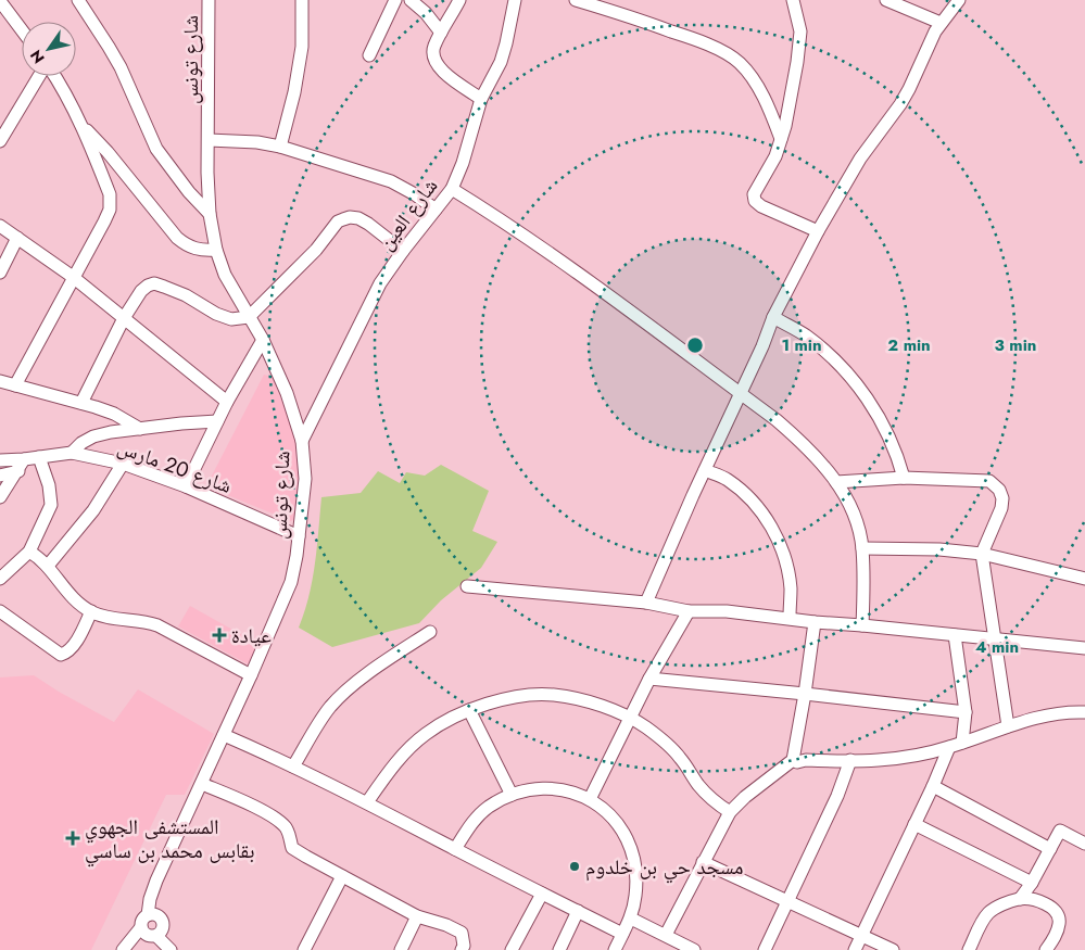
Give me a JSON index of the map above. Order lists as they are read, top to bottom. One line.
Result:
{"streets":{"street":["شارع تونس","شارع العين","شارع 20 مارس"]},"crossings":[["شارع تونس","شارع العين"],["شارع تونس","شارع 20 مارس"]],"places":{"health":["عيادة","المستشفى الجهوي بقابس محمد بن ساسي"],"other":["مسجد حي بن خلدوم"]},"north":"bottom left","rings":["1 min","2 min","3 min","4 min"]}
